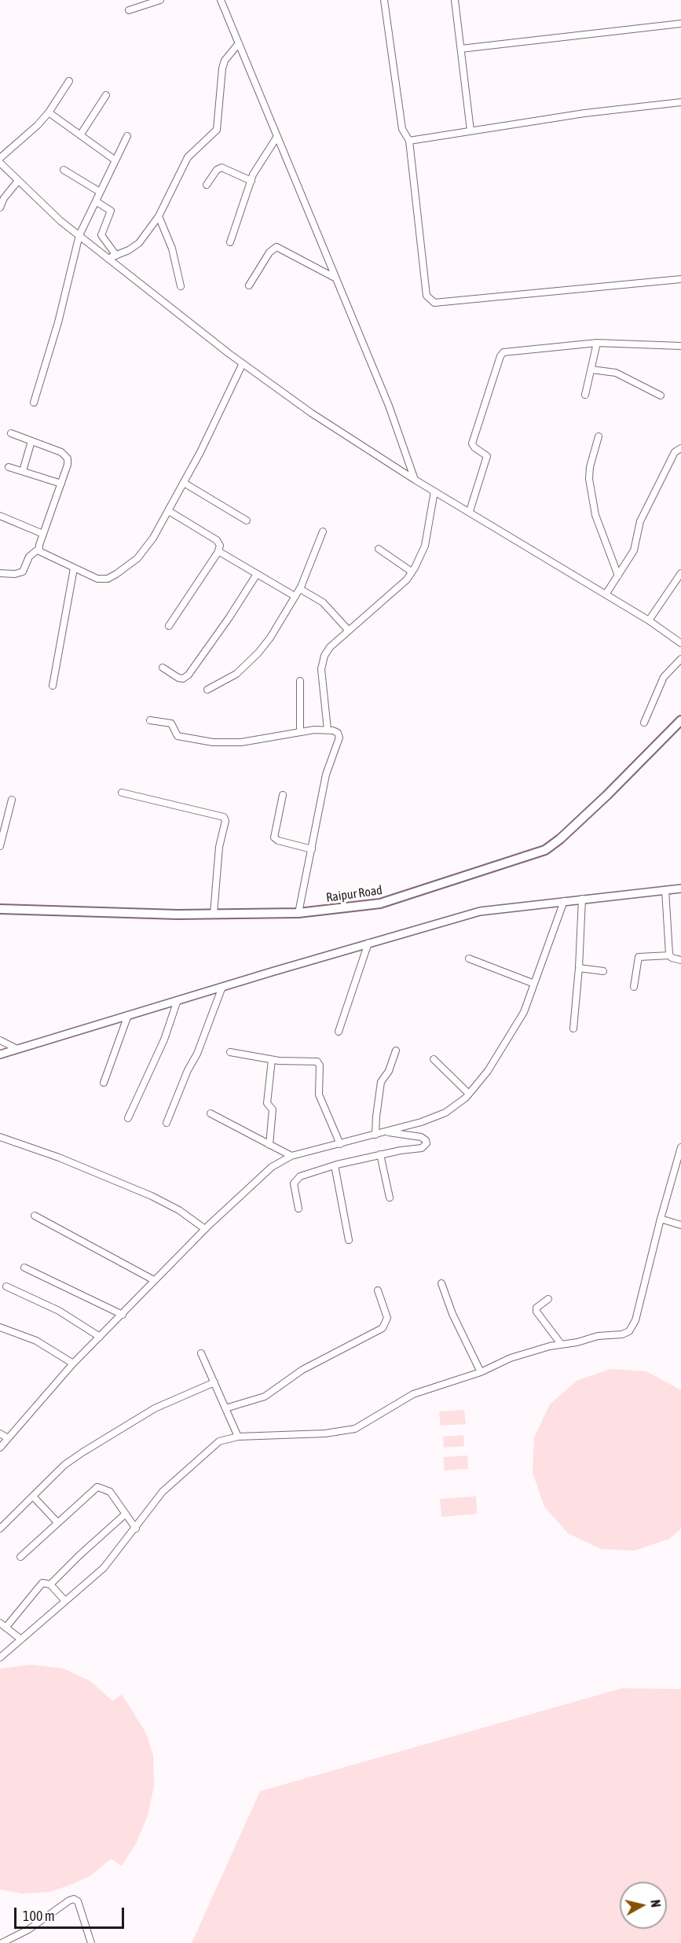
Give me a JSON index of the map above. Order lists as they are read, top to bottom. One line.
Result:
{"streets":{"main road":["Raipur Road"]},"scale_bar":"100 m","north":"right"}
